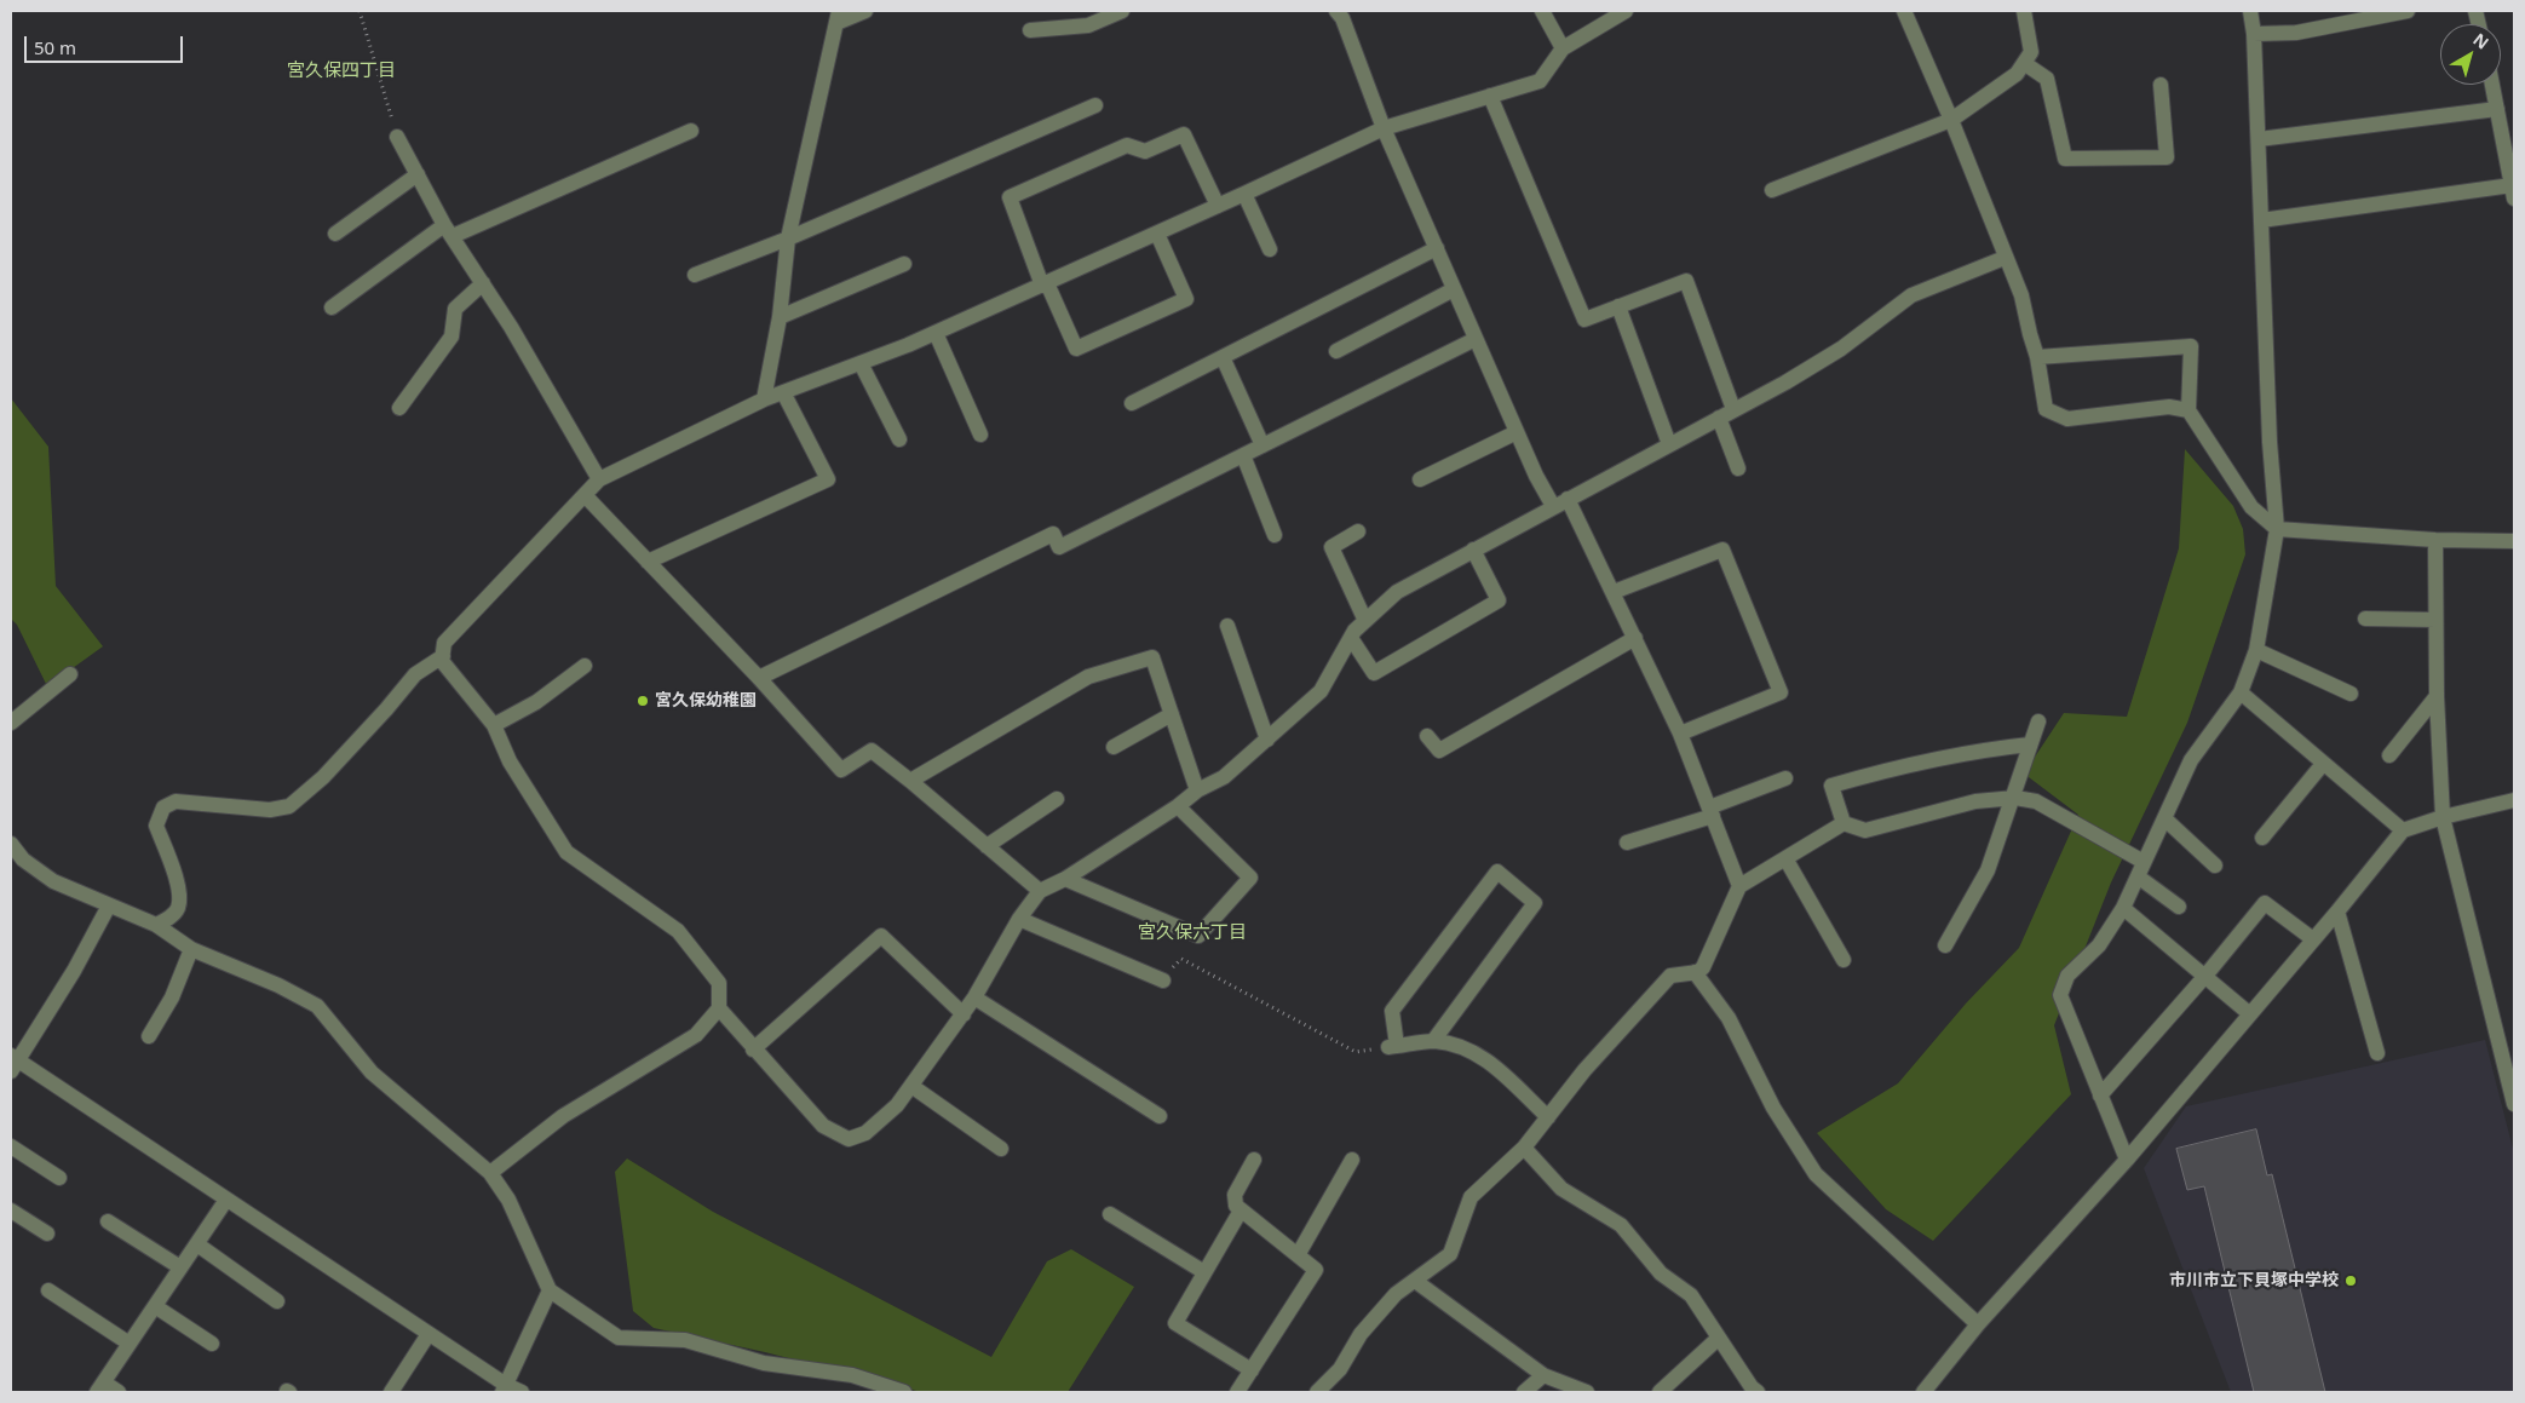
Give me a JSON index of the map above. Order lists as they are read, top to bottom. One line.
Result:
{"districts":["宮久保四丁目","宮久保六丁目"],"places":["宮久保幼稚園","市川市立下貝塚中学校"],"scale_bar":"50 m","north":"top right"}
